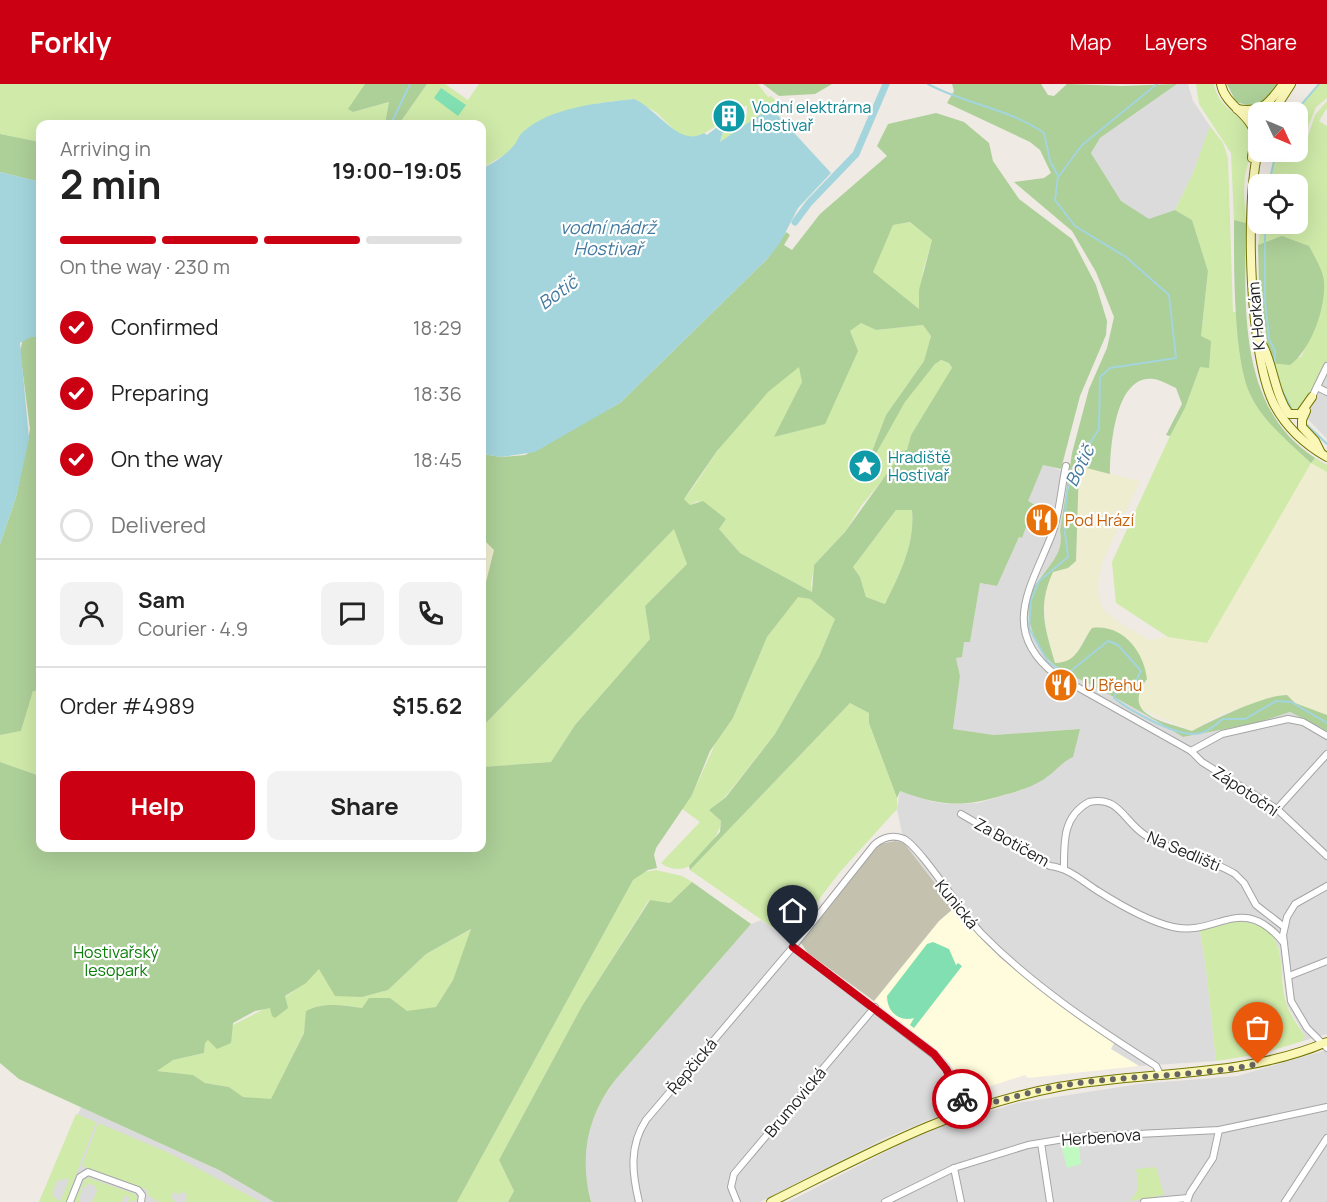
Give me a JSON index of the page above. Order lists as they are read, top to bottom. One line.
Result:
{"streets":{"main road":["K Horkám"],"street":["Zápotoční","Za Botičem","Na Sedlišti","Kunická","Řepčická","Brumovická","Herbenova"]},"crossings":[["Za Botičem","Na Sedlišti"],["Kunická","Řepčická"]],"water":["vodní nádrž Hostivař","Botič"],"parks":["Hostivařský lesopark"],"places":{"building":["Vodní elektrárna Hostivař"],"place":["Hradiště Hostivař"],"restaurant":["Pod Hrází","U Břehu"]},"north":"bottom right","page":{"header":"Forkly","nav":["Map","Layers","Share"],"heading":["2 min","Arriving in","19:00–19:05"],"panel":["Sam","Courier · 4.9","Order #4989","$15.62"],"bar":"On the way · 230 m","list":[["Confirmed","18:29"],["Preparing","18:36"],["On the way","18:45"],"Delivered"],"buttons":["Help","Share"]}}
